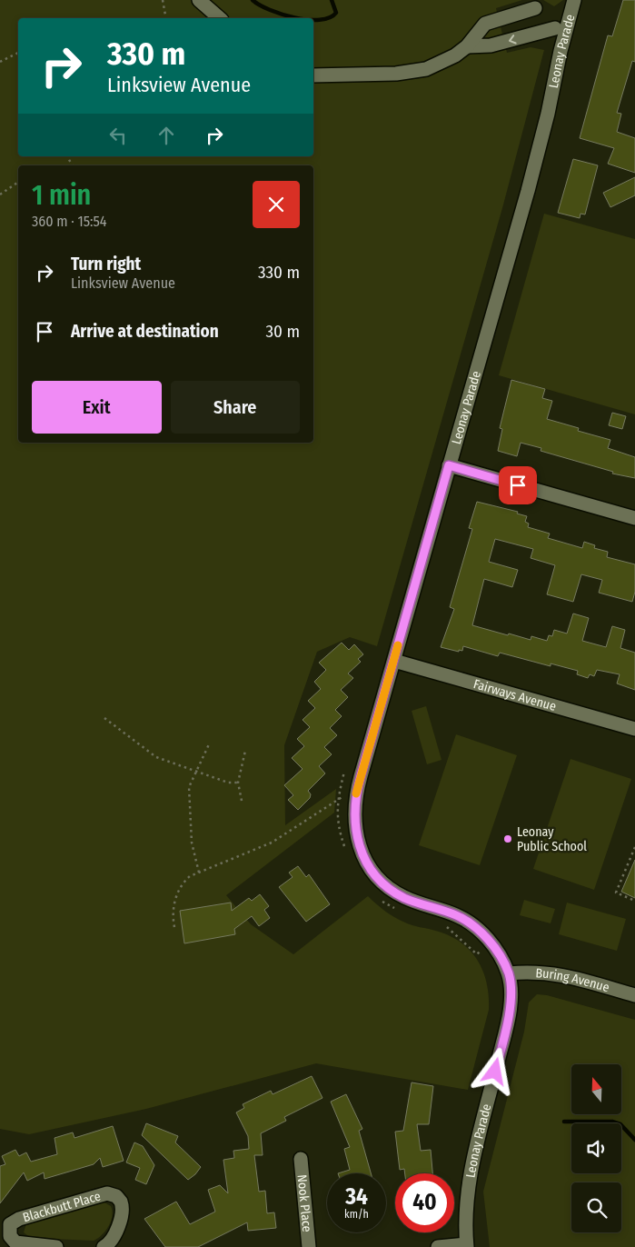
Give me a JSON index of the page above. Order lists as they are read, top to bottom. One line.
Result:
{"streets":{"street":["Leonay Parade","Fairways Avenue","Buring Avenue","Nook Place","Blackbutt Place"]},"crossings":[["Leonay Parade","Fairways Avenue"],["Leonay Parade","Buring Avenue"]],"places":["Leonay Public School"],"north":"top","page":{"turn":["330 m","Linksview Avenue"],"heading":["1 min","360 m · 15:54"],"list":[{"name":"Turn right","note":"Linksview Avenue","value":"330 m"},{"name":"Arrive at destination","value":"30 m"}],"buttons":["Exit","Share"],"speed":"34 km/h","limit":"40"}}
